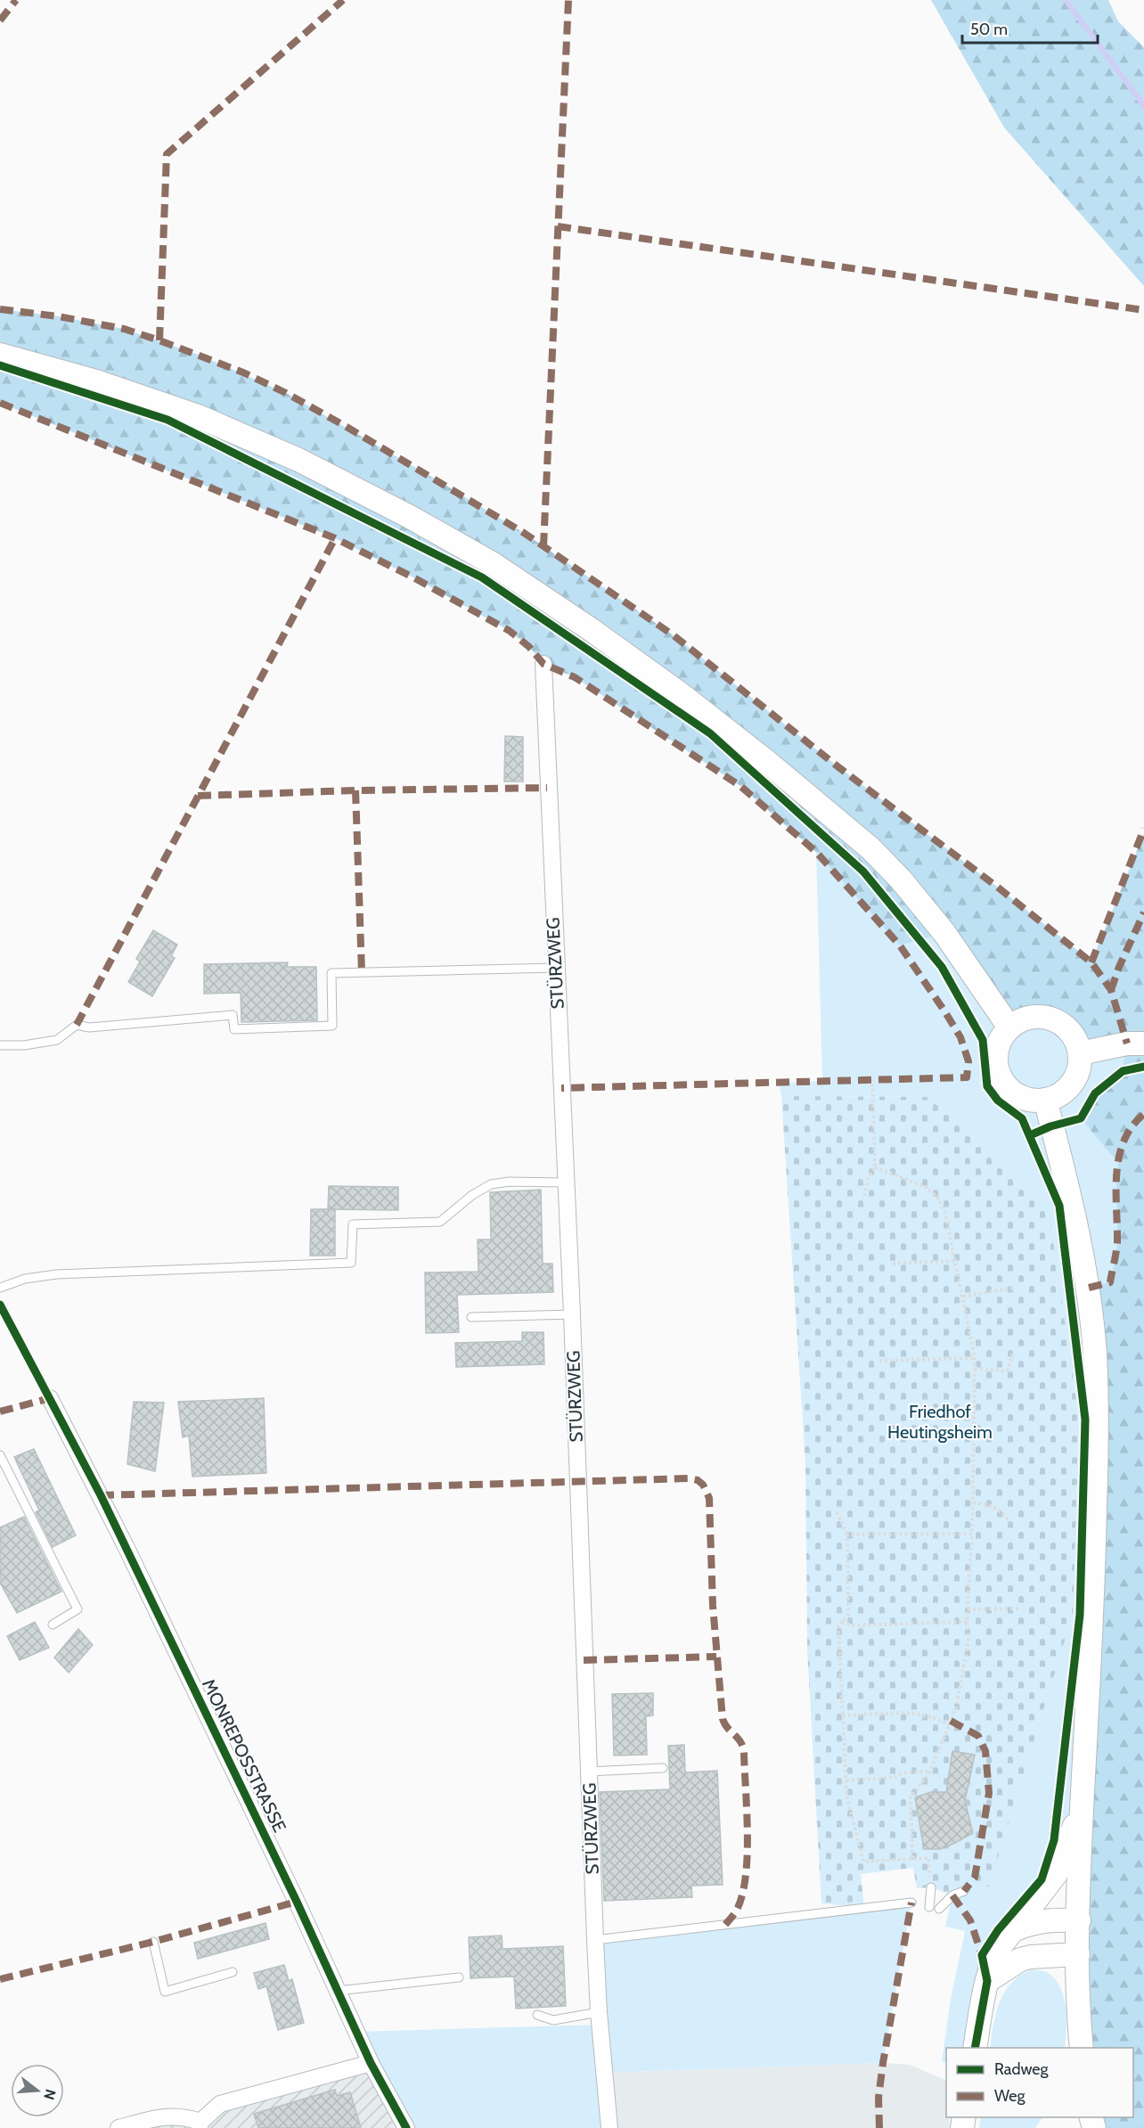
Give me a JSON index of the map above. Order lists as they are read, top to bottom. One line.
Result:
{"streets":{"street":["STÜRZWEG","MONREPOSSTRASSE"]},"parks":["Friedhof Heutingsheim"],"legend":["Radweg","Weg"],"scale_bar":"50 m","north":"right"}
